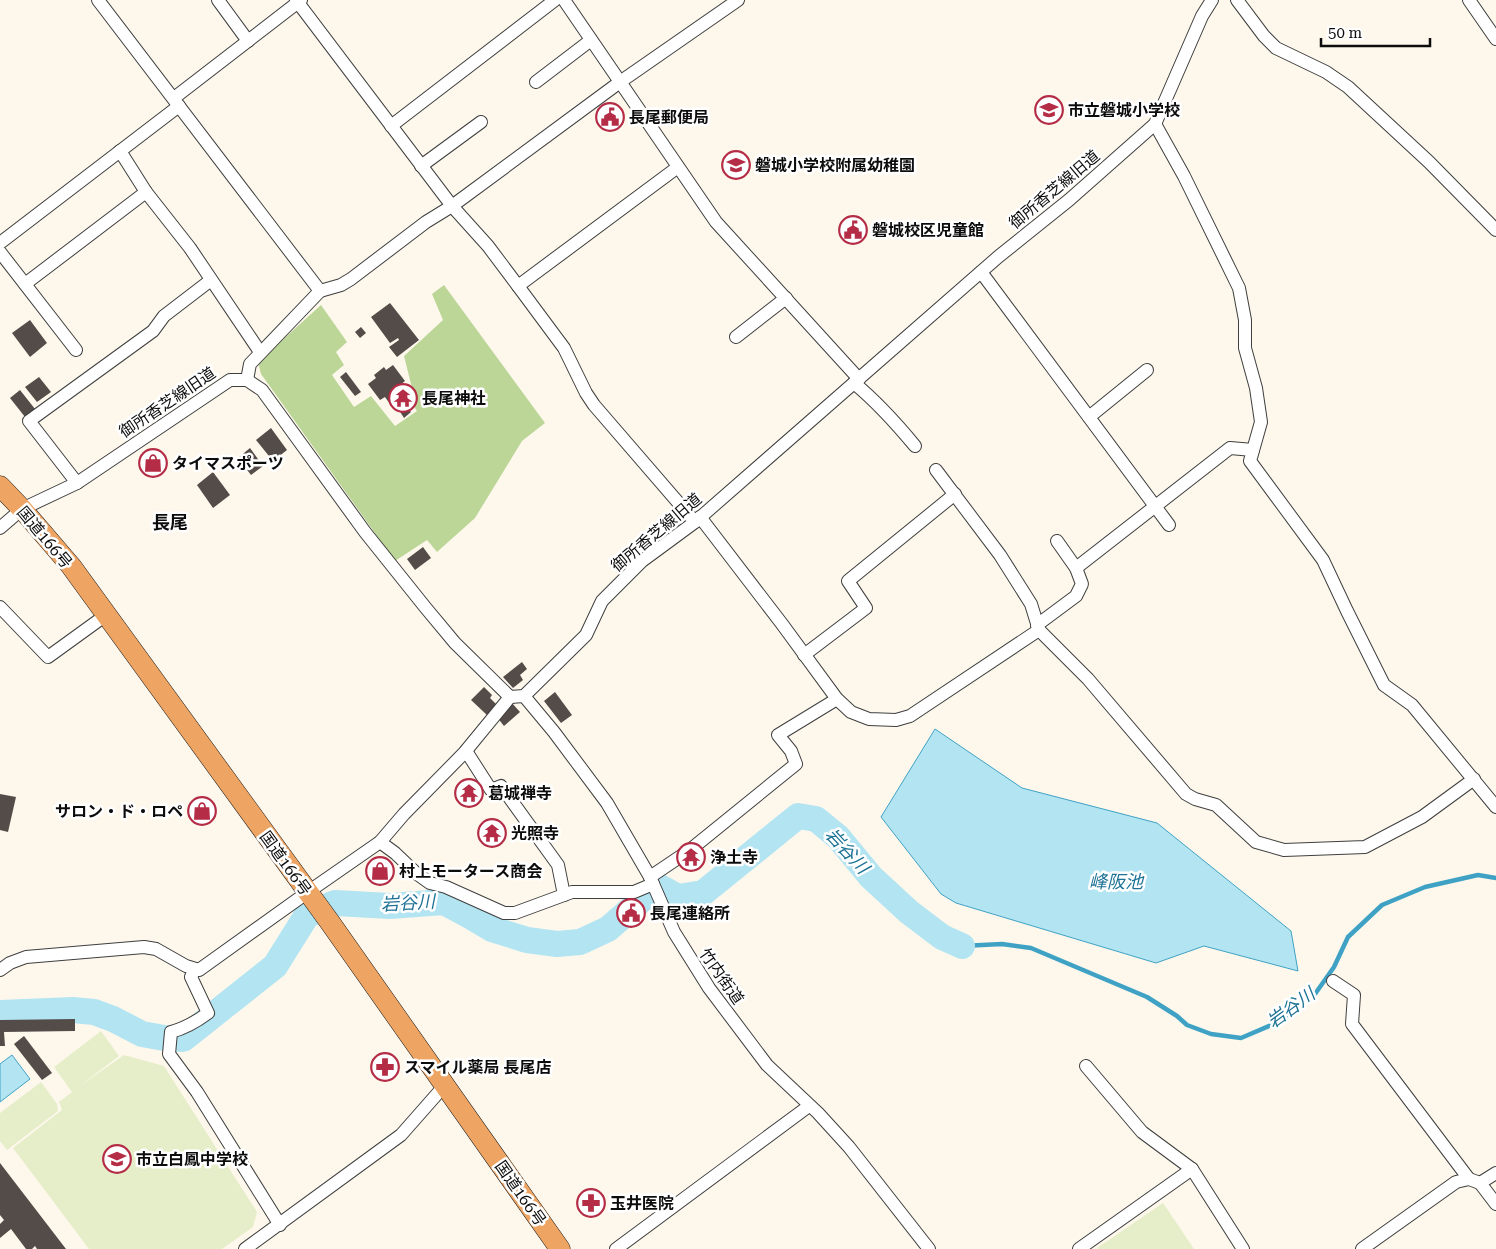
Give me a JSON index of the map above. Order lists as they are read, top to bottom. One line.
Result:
{"streets":{"highway":["国道166号"],"street":["御所香芝線旧道","竹内街道"]},"crossings":[["御所香芝線旧道","国道166号"],["御所香芝線旧道","竹内街道"]],"districts":["長尾"],"water":["岩谷川","峰阪池"],"places":{"school or university":["市立磐城小学校","磐城小学校附属幼稚園","市立白鳳中学校"],"public building":["長尾郵便局","磐城校区児童館","長尾連絡所"],"temple":["長尾神社","葛城禅寺","光照寺","浄土寺"],"shop":["タイマスポーツ","サロン・ド・ロペ","村上モータース商会"],"pharmacy":["スマイル薬局 長尾店","玉井医院"]},"scale_bar":"50 m"}
